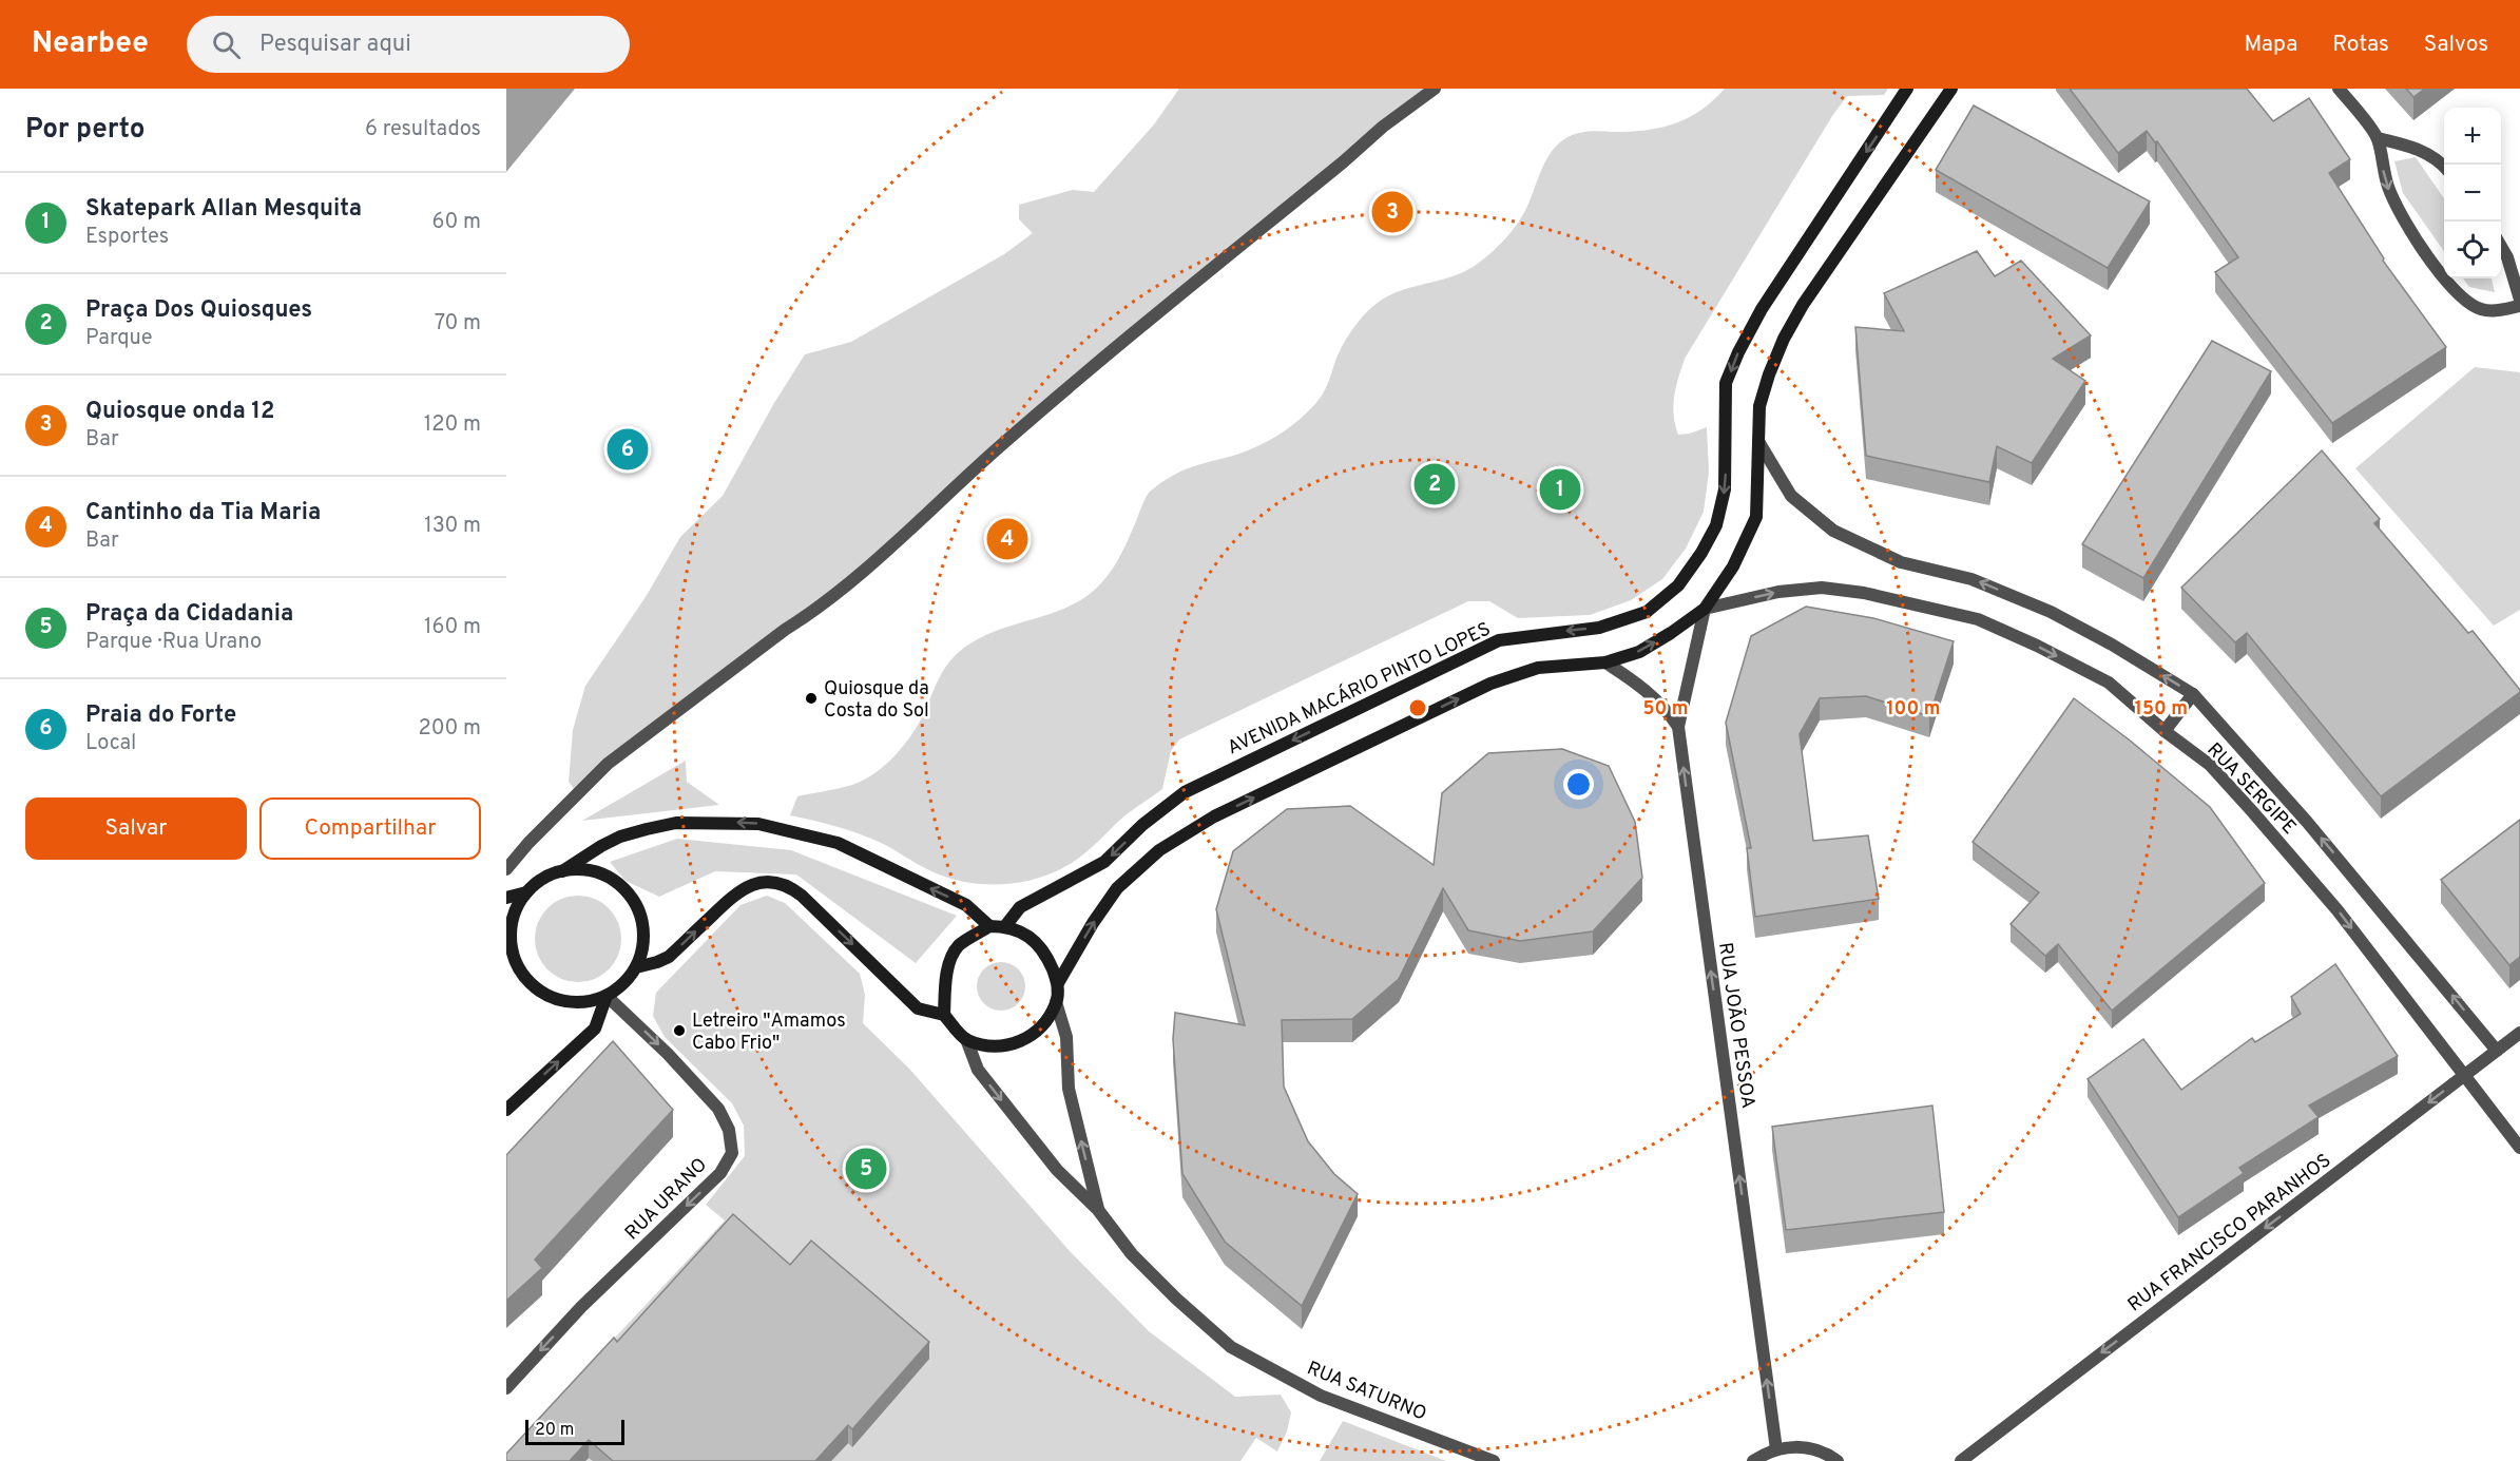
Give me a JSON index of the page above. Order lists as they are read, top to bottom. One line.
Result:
{"streets":{"main road":["AVENIDA MACÁRIO PINTO LOPES"],"street":["RUA SERGIPE","RUA JOÃO PESSOA","RUA URANO","RUA FRANCISCO PARANHOS","RUA SATURNO"]},"crossings":[["AVENIDA MACÁRIO PINTO LOPES","RUA SATURNO"],["RUA SERGIPE","RUA JOÃO PESSOA"],["RUA SERGIPE","RUA FRANCISCO PARANHOS"]],"one_way":["RUA JOÃO PESSOA","RUA FRANCISCO PARANHOS"],"places":["Quiosque da Costa do Sol","Letreiro \"Amamos Cabo Frio\""],"scale_bar":"20 m","page":{"header":"Nearbee","search":"Pesquisar aqui","nav":["Mapa","Rotas","Salvos"],"heading":["Por perto","6 resultados"],"map_buttons":["+","−"],"list":[{"mark":"1","name":"Skatepark Allan Mesquita","note":"Esportes","value":"60 m"},{"mark":"2","name":"Praça Dos Quiosques","note":"Parque","value":"70 m"},{"mark":"3","name":"Quiosque onda 12","note":"Bar","value":"120 m"},{"mark":"4","name":"Cantinho da Tia Maria","note":"Bar","value":"130 m"},{"mark":"5","name":"Praça da Cidadania","note":"Parque · Rua Urano","value":"160 m"},{"mark":"6","name":"Praia do Forte","note":"Local","value":"200 m"}],"pins":["3","6","2","1","4","5"],"buttons":["Salvar","Compartilhar"],"scale":"20 m"},"rings":["50 m","100 m","150 m"]}
